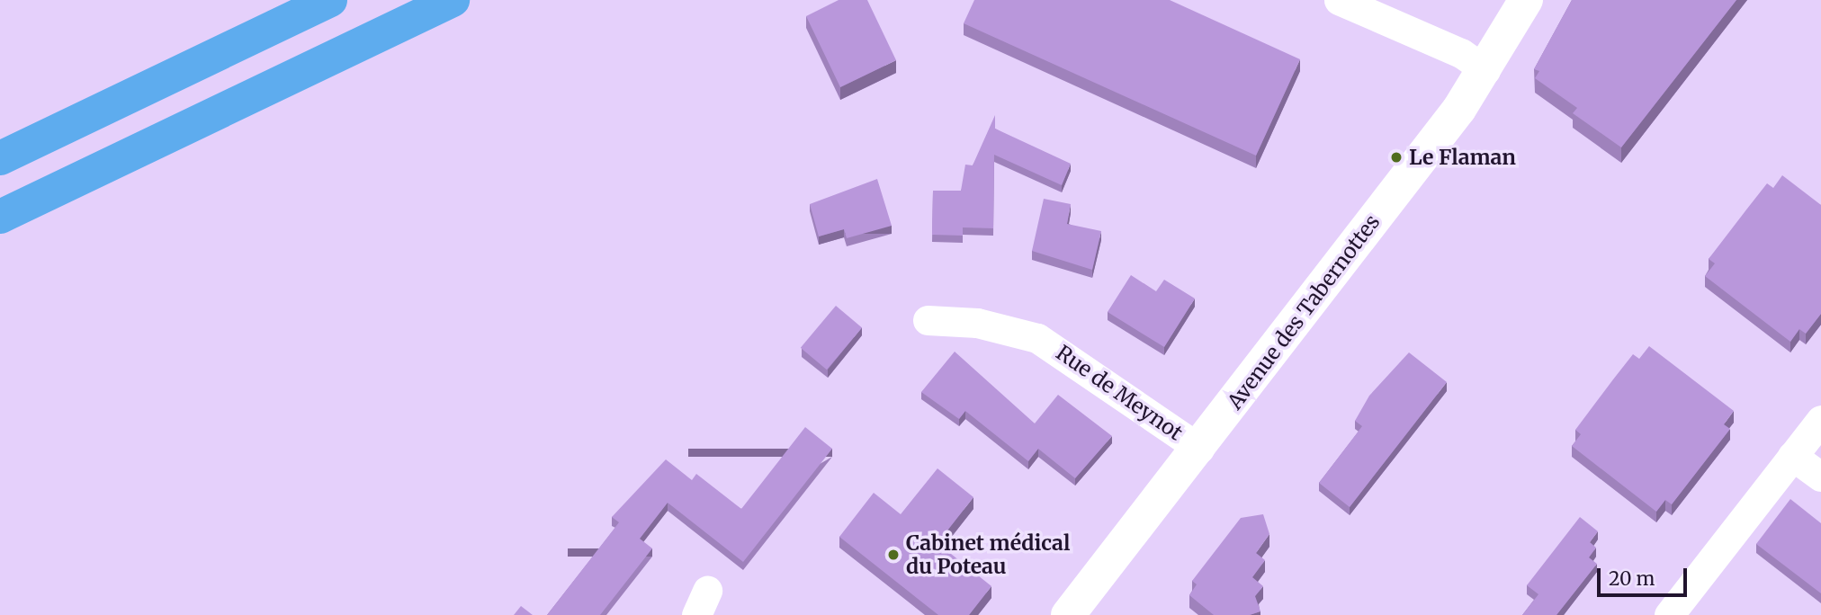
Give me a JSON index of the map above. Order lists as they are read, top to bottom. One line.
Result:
{"streets":{"street":["Avenue des Tabernottes","Rue de Meynot"]},"crossings":[["Avenue des Tabernottes","Rue de Meynot"]],"places":["Le Flaman","Cabinet médical du Poteau"],"scale_bar":"20 m"}
